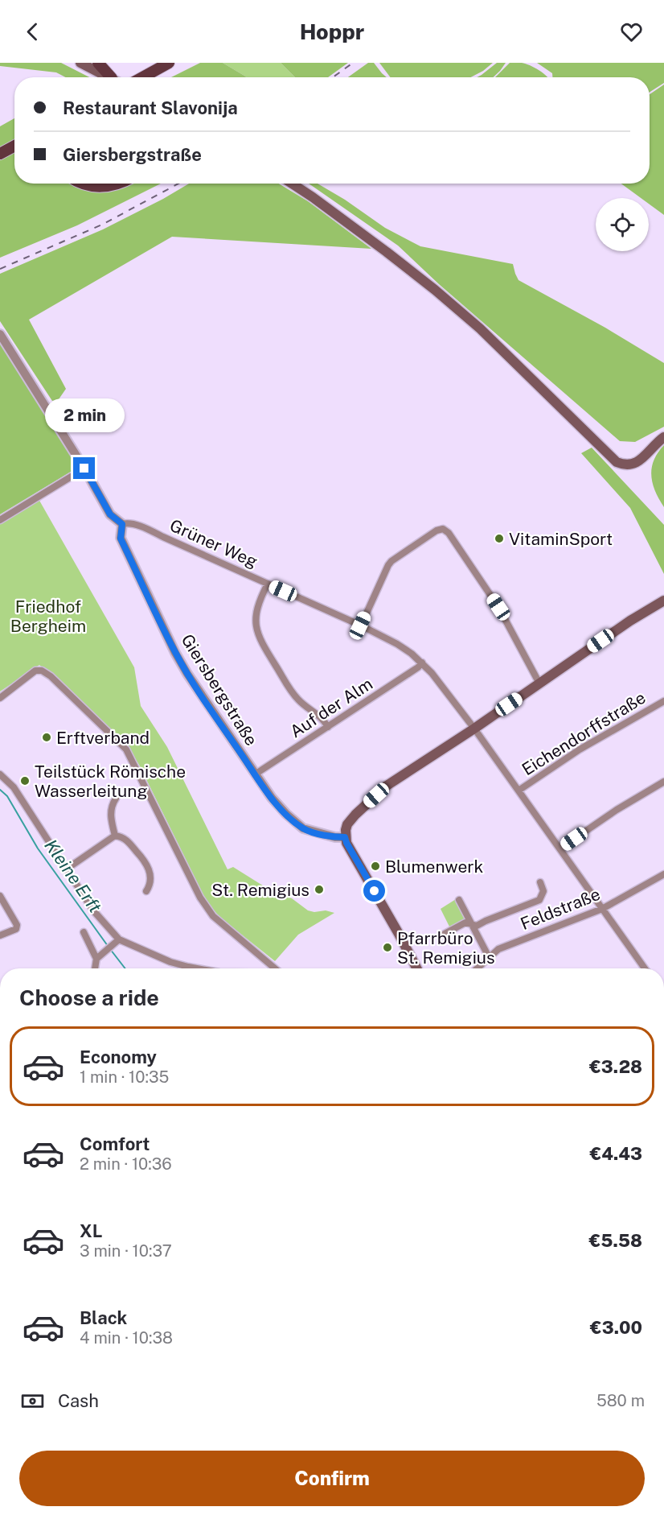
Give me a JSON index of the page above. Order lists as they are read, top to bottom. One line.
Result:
{"streets":{"street":["Grüner Weg","Giersbergstraße","Auf der Alm","Eichendorffstraße","Feldstraße"]},"crossings":[["Grüner Weg","Giersbergstraße"],["Grüner Weg","Auf der Alm"],["Grüner Weg","Eichendorffstraße"],["Grüner Weg","Feldstraße"],["Giersbergstraße","Auf der Alm"]],"water":["Kleine Erft"],"parks":["Friedhof Bergheim"],"places":["VitaminSport","Erftverband","Teilstück Römische Wasserleitung","Blumenwerk","St. Remigius","Pfarrbüro St. Remigius"],"page":{"header":"Hoppr","banner":["Restaurant Slavonija","Giersbergstraße"],"bubble":"2 min","heading":"Choose a ride","list":[{"name":"Economy","note":"1 min · 10:35","value":"€3.28"},{"name":"Comfort","note":"2 min · 10:36","value":"€4.43"},{"name":"XL","note":"3 min · 10:37","value":"€5.58"},{"name":"Black","note":"4 min · 10:38","value":"€3.00"}],"pay":["Cash","580 m"],"buttons":"Confirm"}}
